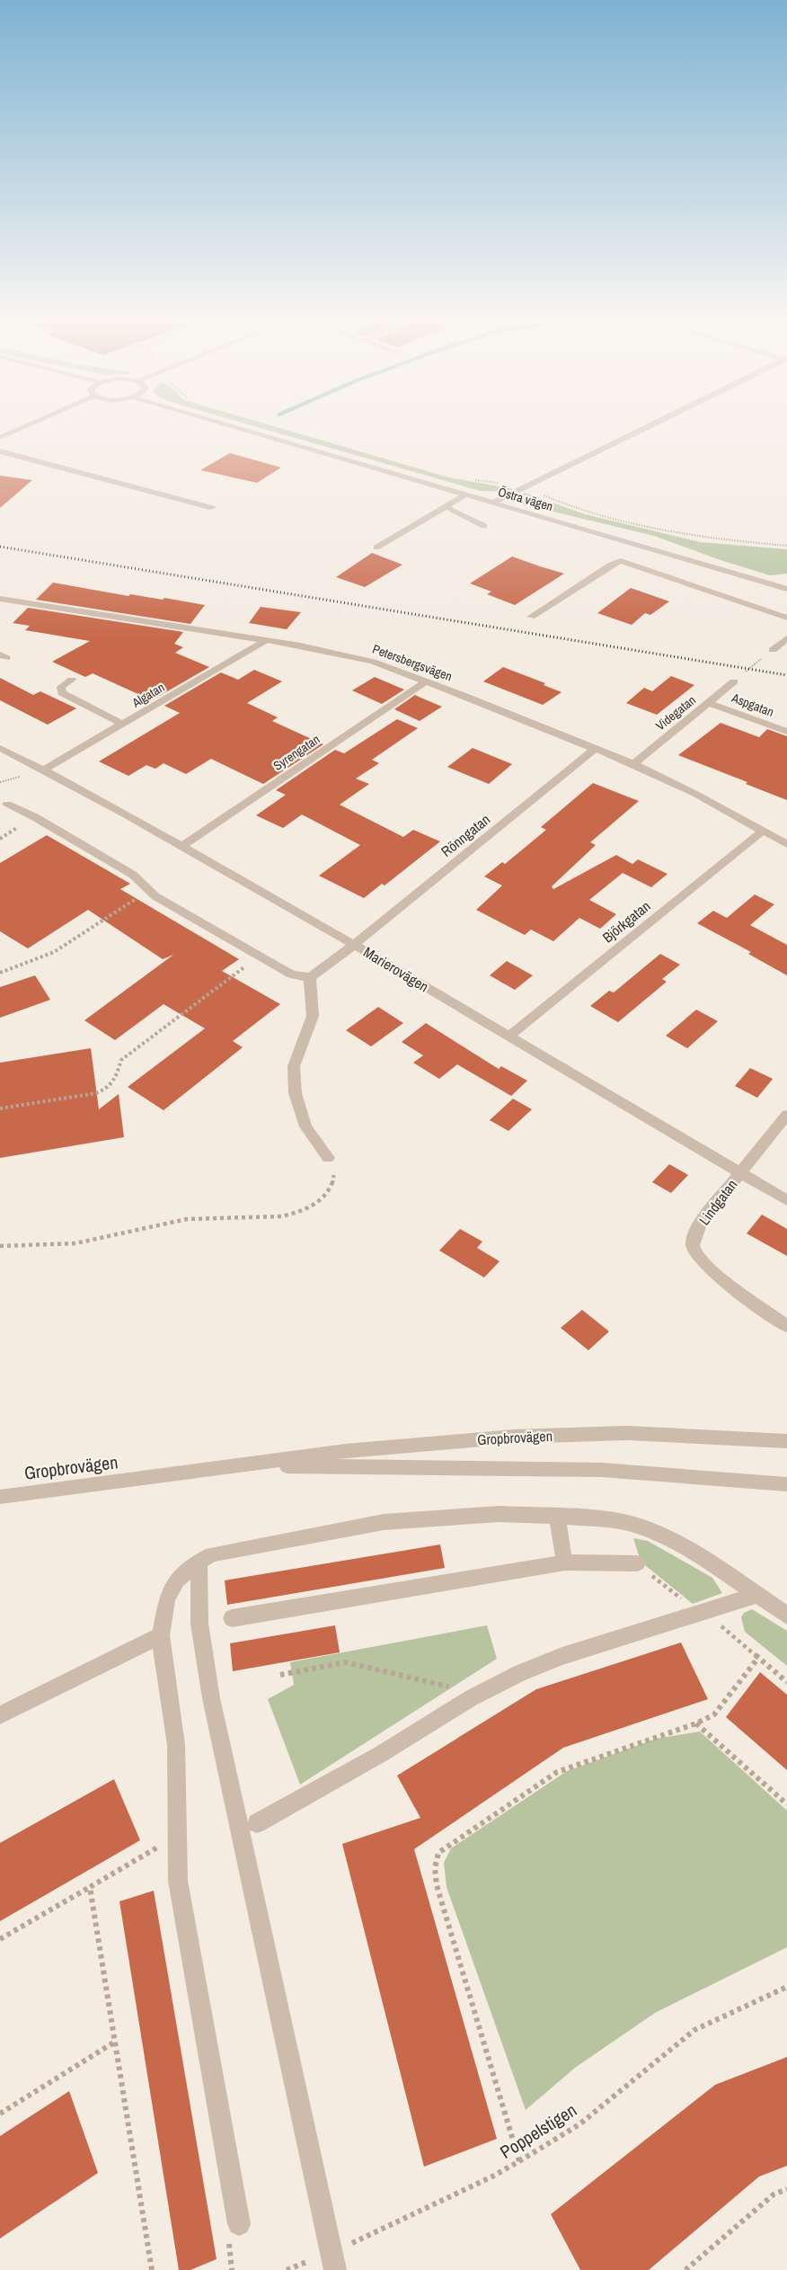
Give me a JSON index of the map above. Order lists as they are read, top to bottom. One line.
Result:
{"streets":{"street":["Östra vägen","Petersbergsvägen","Algatan","Aspgatan","Videgatan","Syrengatan","Rönngatan","Björkgatan","Marierovägen","Lindgatan","Gropbrovägen"],"path":["Poppelstigen"]},"crossings":[["Petersbergsvägen","Algatan"],["Petersbergsvägen","Videgatan"],["Petersbergsvägen","Syrengatan"],["Petersbergsvägen","Rönngatan"],["Petersbergsvägen","Björkgatan"],["Algatan","Marierovägen"],["Aspgatan","Videgatan"],["Syrengatan","Marierovägen"],["Rönngatan","Marierovägen"],["Björkgatan","Marierovägen"],["Marierovägen","Lindgatan"]]}
